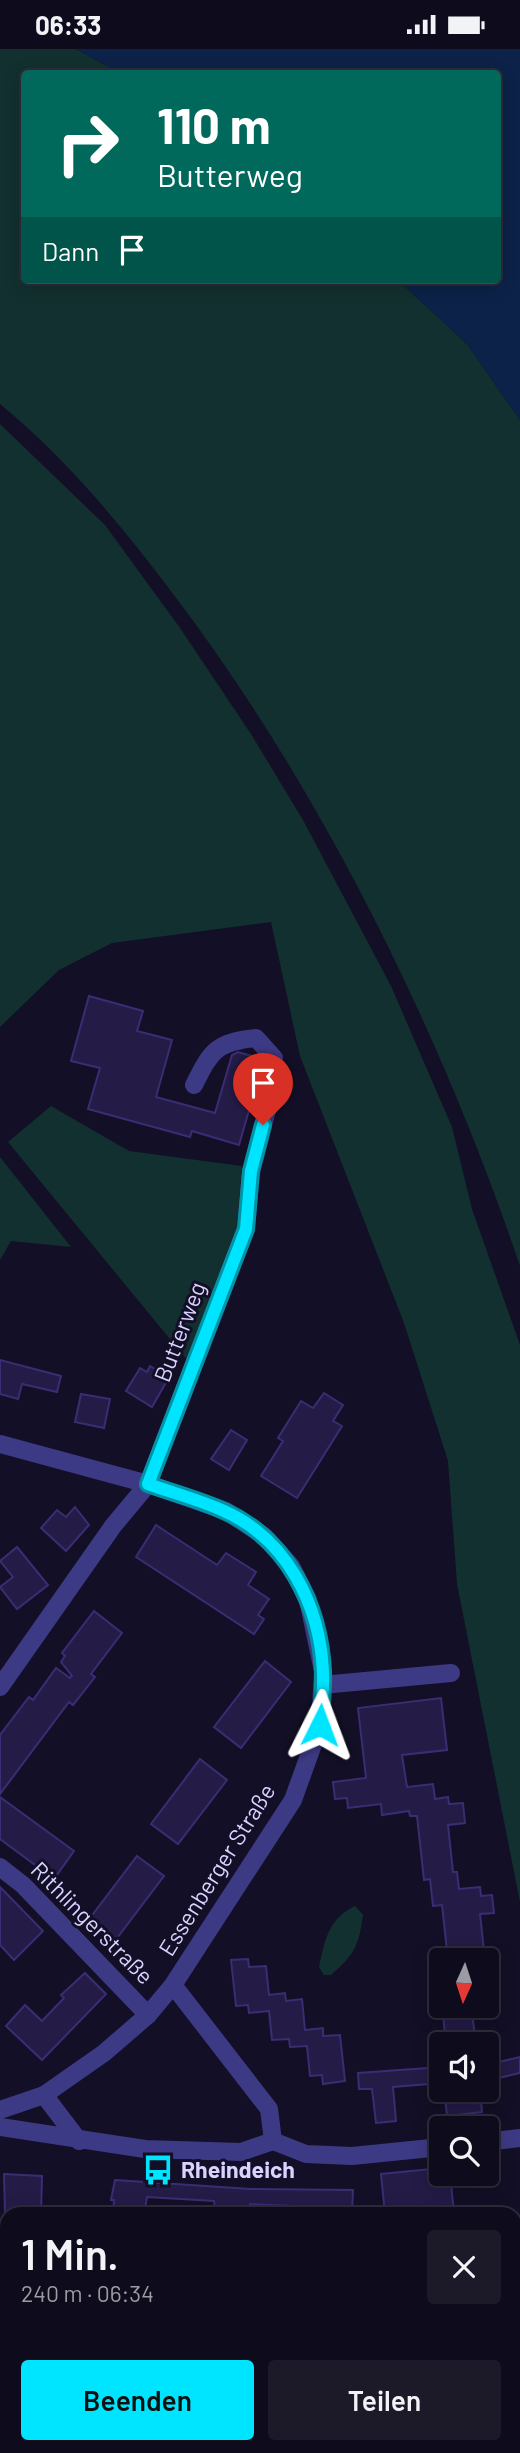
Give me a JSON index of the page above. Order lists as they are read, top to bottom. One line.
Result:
{"streets":{"street":["Butterweg","Essenberger Straße","Rithlingerstraße"]},"crossings":[["Butterweg","Essenberger Straße"],["Essenberger Straße","Rithlingerstraße"]],"places":{"bus stop":["Rheindeich"]},"north":"bottom","page":{"status":"06:33","turn":["110 m","Butterweg"],"then":"Dann","heading":["1 Min.","240 m · 06:34"],"buttons":["Beenden","Teilen"]}}
